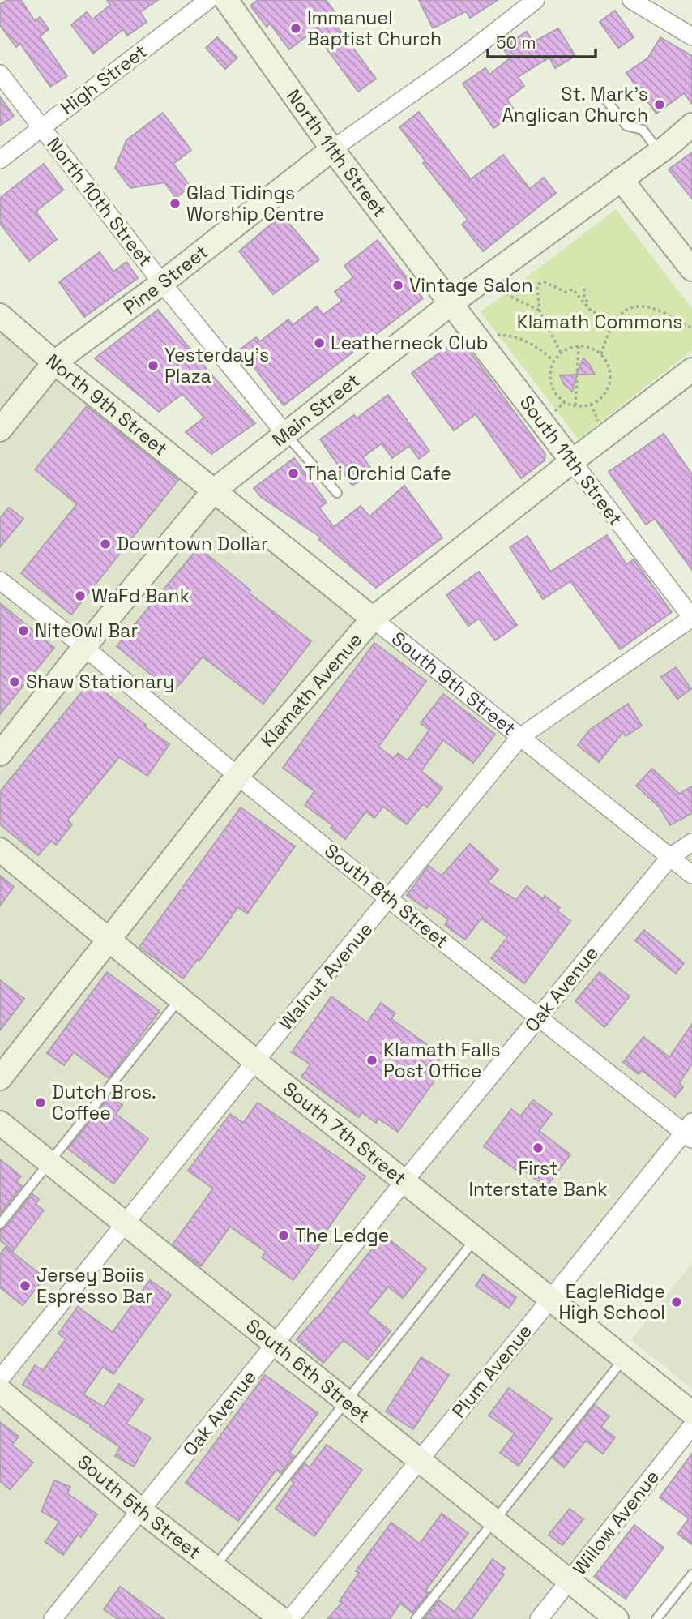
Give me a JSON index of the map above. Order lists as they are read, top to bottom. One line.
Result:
{"streets":{"main road":["North 11th Street","Pine Street","North 9th Street","Main Street","South 11th Street","South 9th Street","Klamath Avenue","South 7th Street","South 6th Street","South 5th Street"],"street":["High Street","North 10th Street","South 8th Street","Walnut Avenue","Oak Avenue","Plum Avenue","Willow Avenue"]},"crossings":[["High Street","North 10th Street"],["North 11th Street","Pine Street"],["North 11th Street","Main Street"],["North 11th Street","South 11th Street"],["North 10th Street","Pine Street"],["North 10th Street","Main Street"],["Pine Street","North 9th Street"],["North 9th Street","Main Street"],["North 9th Street","South 9th Street"],["Main Street","South 11th Street"],["Main Street","South 9th Street"],["Main Street","South 8th Street"],["South 11th Street","Klamath Avenue"],["South 11th Street","Walnut Avenue"],["South 9th Street","Klamath Avenue"],["South 9th Street","Walnut Avenue"],["South 9th Street","Oak Avenue"],["Klamath Avenue","South 8th Street"],["Klamath Avenue","South 7th Street"],["South 8th Street","Walnut Avenue"],["South 8th Street","Oak Avenue"],["South 8th Street","Plum Avenue"],["Walnut Avenue","South 7th Street"],["Walnut Avenue","South 6th Street"],["Oak Avenue","South 7th Street"],["Oak Avenue","South 6th Street"],["Oak Avenue","South 5th Street"],["South 7th Street","Plum Avenue"],["South 6th Street","Plum Avenue"],["South 6th Street","Willow Avenue"]],"parks":["Klamath Commons"],"places":["Immanuel Baptist Church","St. Mark's Anglican Church","Glad Tidings Worship Centre","Vintage Salon","Leatherneck Club","Yesterday's Plaza","Thai Orchid Cafe","Downtown Dollar","WaFd Bank","NiteOwl Bar","Shaw Stationary","Klamath Falls Post Office","Dutch Bros. Coffee","First Interstate Bank","The Ledge","Jersey Boiis Espresso Bar","EagleRidge High School"],"scale_bar":"50 m"}
